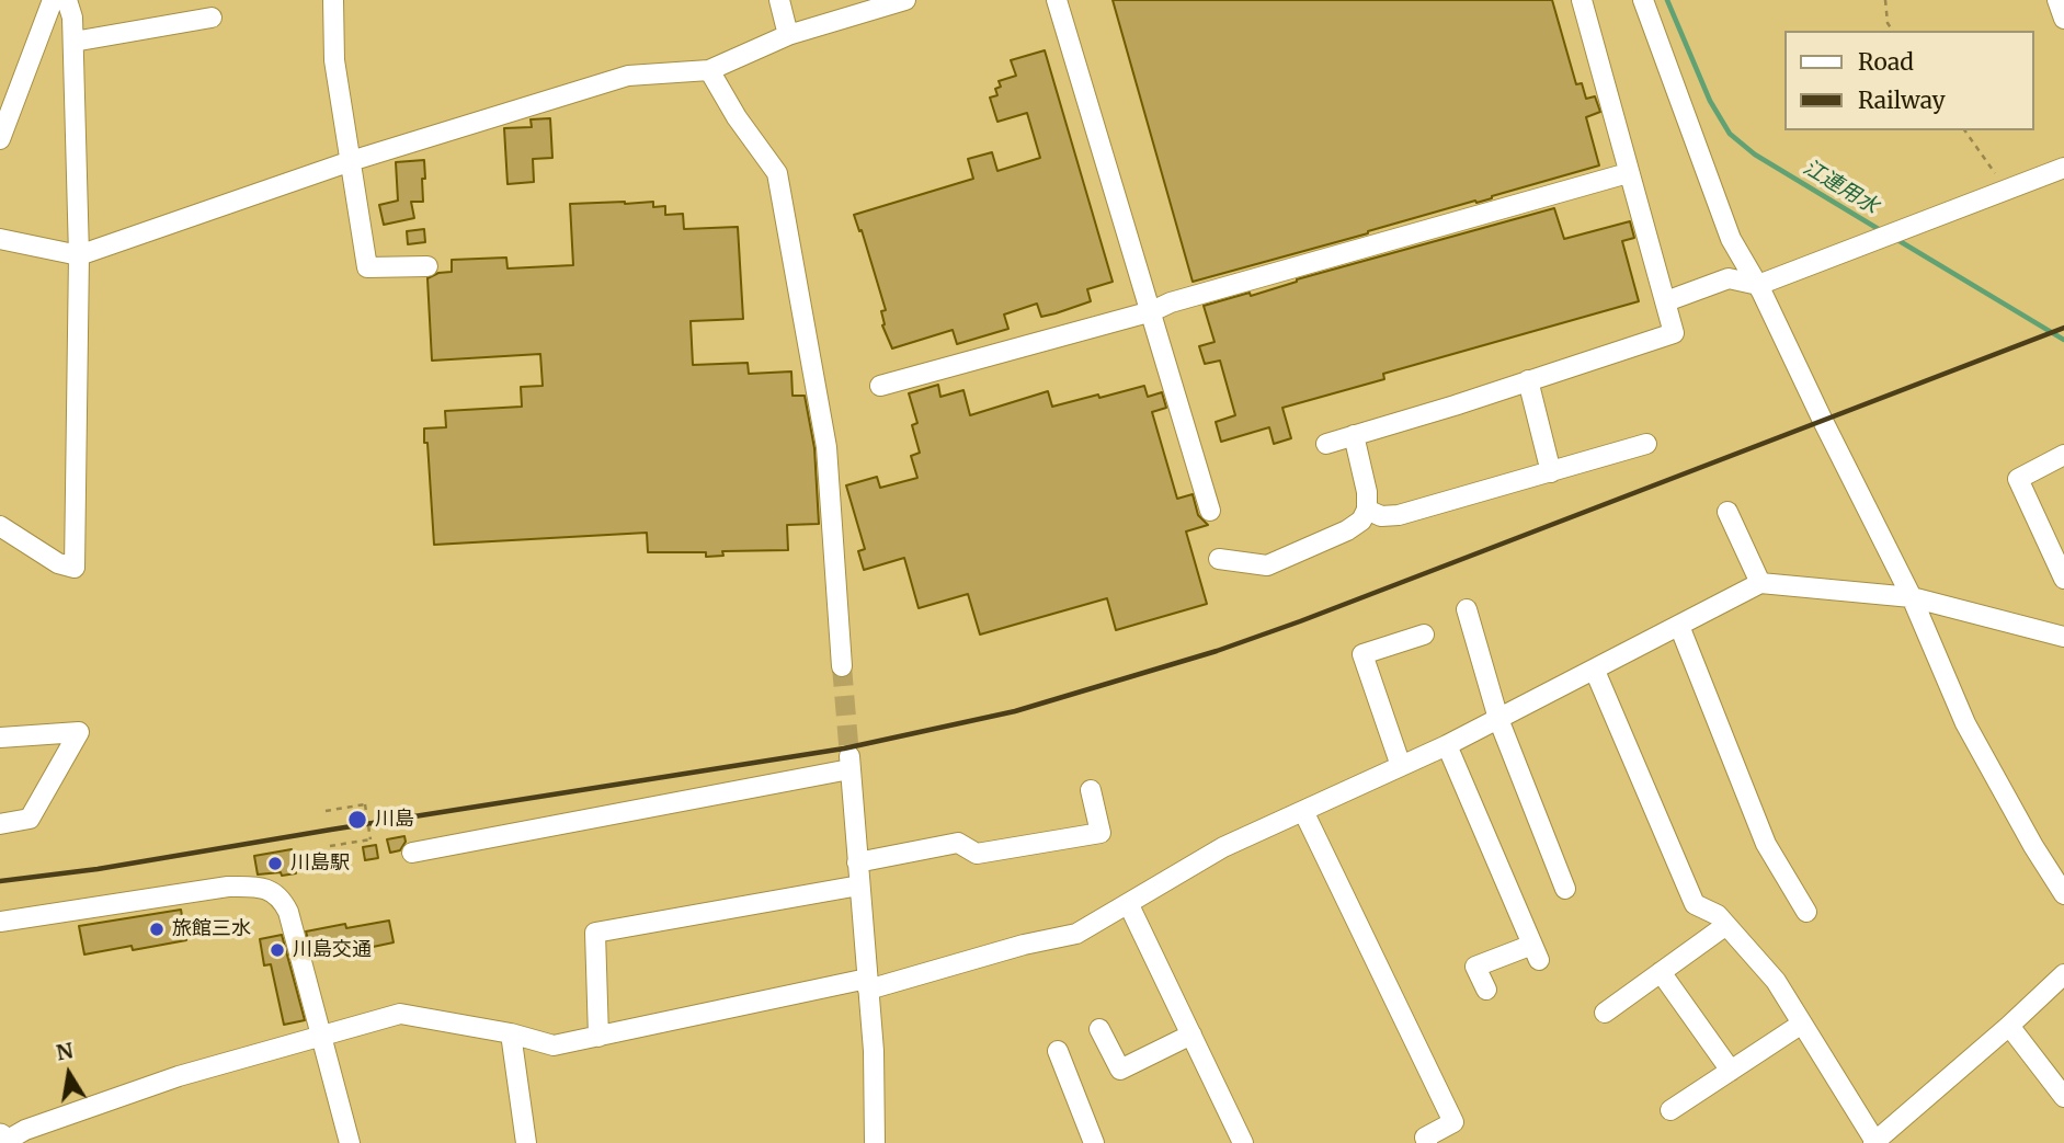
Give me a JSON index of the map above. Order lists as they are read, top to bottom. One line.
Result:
{"water":["江連用水"],"places":["川島","川島駅","旅館三水","川島交通"],"legend":["Road","Railway"],"north":"top"}
